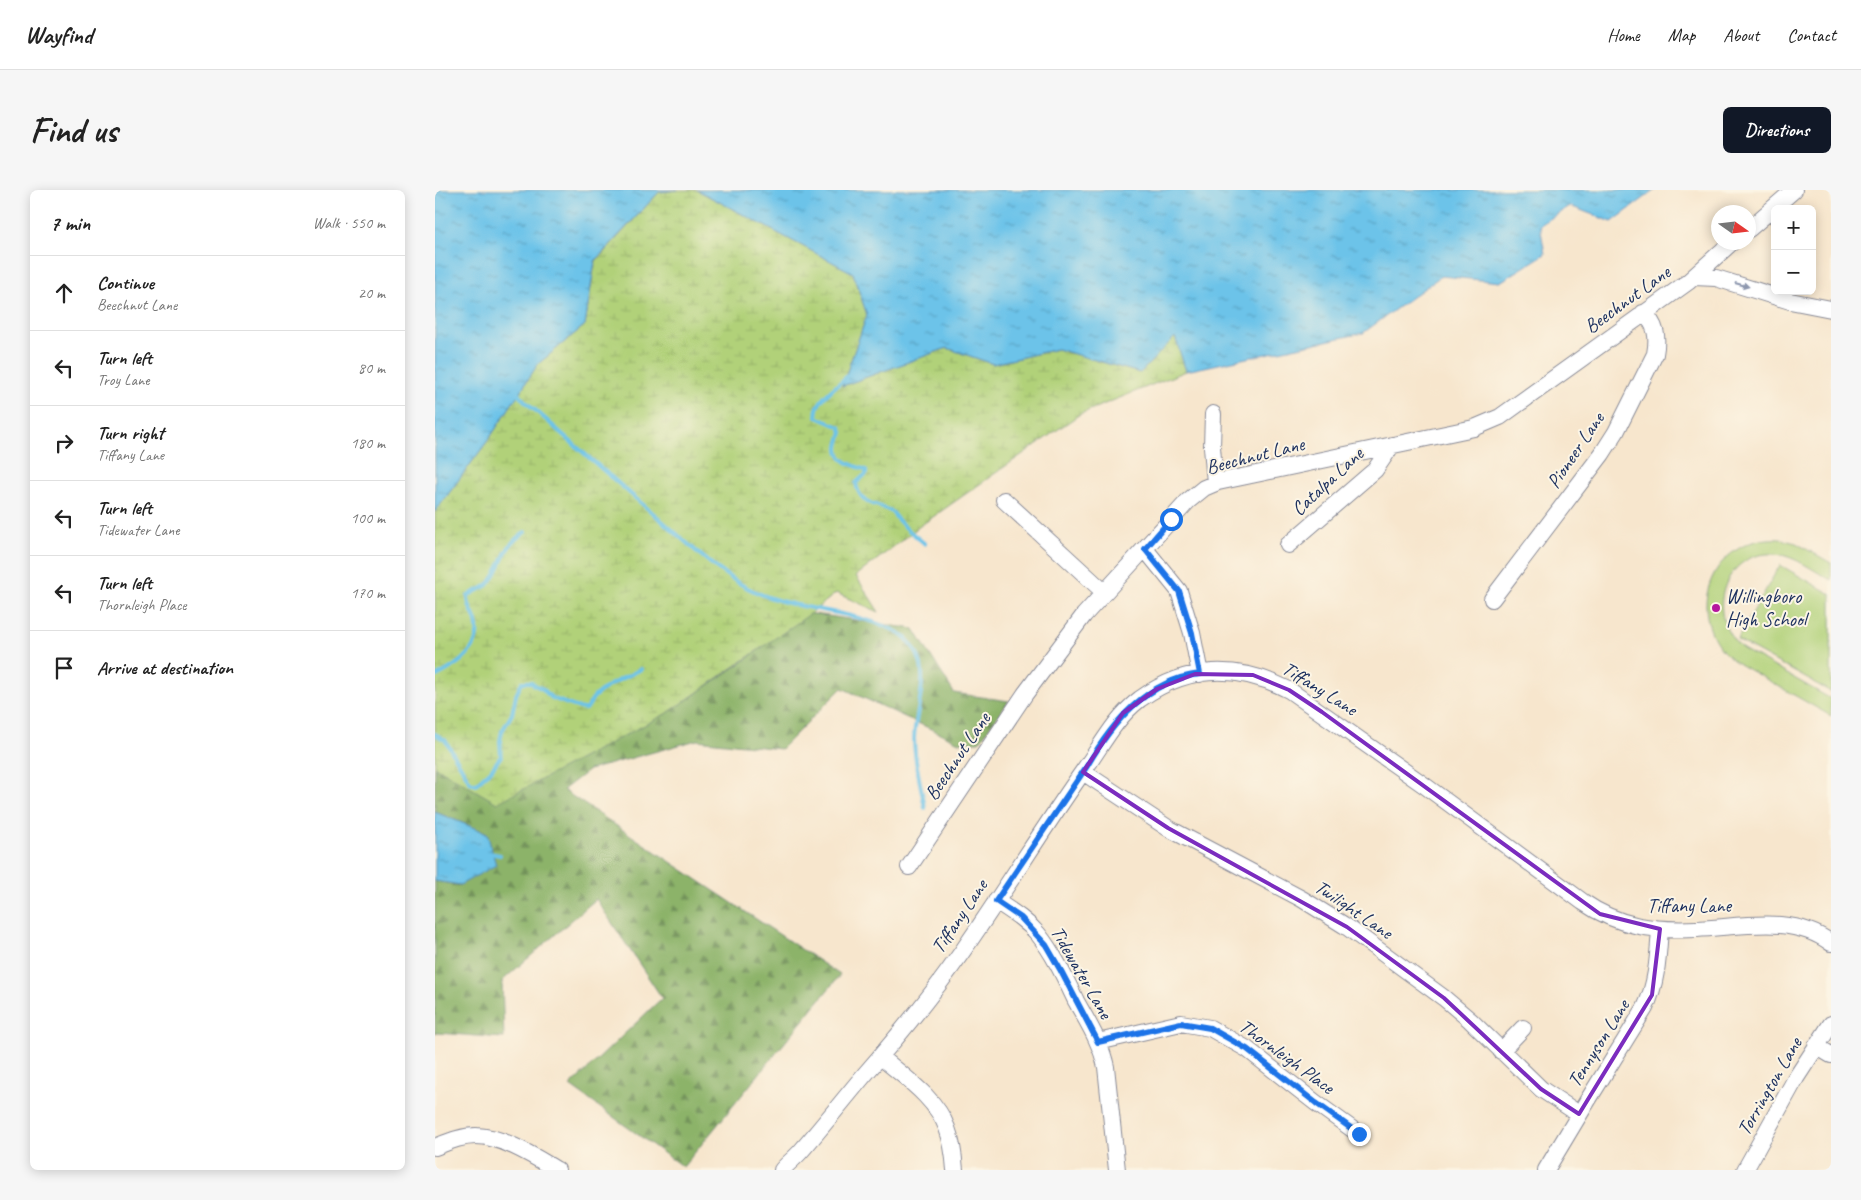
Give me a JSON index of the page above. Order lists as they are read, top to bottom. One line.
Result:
{"streets":{"street":["Beechnut Lane","Pioneer Lane","Catalpa Lane","Tiffany Lane","Twilight Lane","Tidewater Lane","Tennyson Lane","Thornleigh Place","Torrington Lane"]},"crossings":[["Beechnut Lane","Pioneer Lane"],["Beechnut Lane","Catalpa Lane"],["Tiffany Lane","Twilight Lane"],["Tiffany Lane","Tidewater Lane"],["Tiffany Lane","Tennyson Lane"],["Twilight Lane","Tennyson Lane"],["Tidewater Lane","Thornleigh Place"]],"places":["Willingboro High School"],"north":"right","page":{"header":"Wayfind","nav":["Home","Map","About","Contact"],"buttons":"Directions","title":"Find us","heading":["7 min","Walk · 550 m"],"map_buttons":["+","−"],"list":[["Continue","Beechnut Lane","20 m"],["Turn left","Troy Lane","80 m"],["Turn right","Tiffany Lane","180 m"],["Turn left","Tidewater Lane","100 m"],["Turn left","Thornleigh Place","170 m"],"Arrive at destination"]}}
